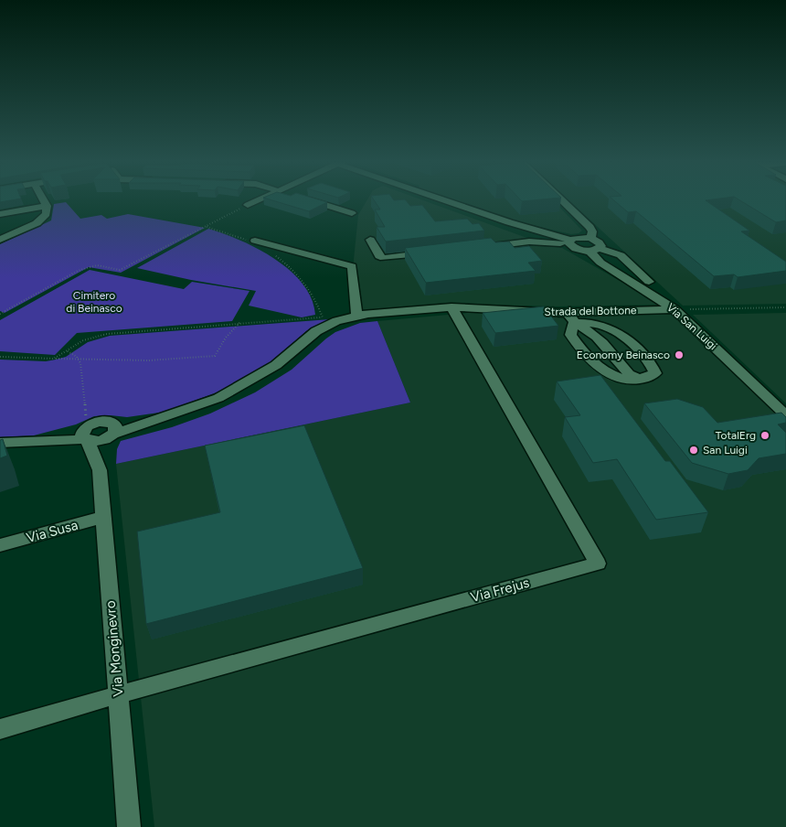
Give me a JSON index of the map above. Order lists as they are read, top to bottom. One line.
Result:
{"streets":{"street":["Strada del Bottone","Via San Luigi","Via Susa","Via Frejus","Via Monginevro"]},"crossings":[["Strada del Bottone","Via San Luigi"],["Strada del Bottone","Via Frejus"],["Strada del Bottone","Via Monginevro"],["Via Susa","Via Monginevro"],["Via Frejus","Via Monginevro"]],"parks":["Cimitero di Beinasco"],"places":["Economy Beinasco","TotalErg","San Luigi"]}
